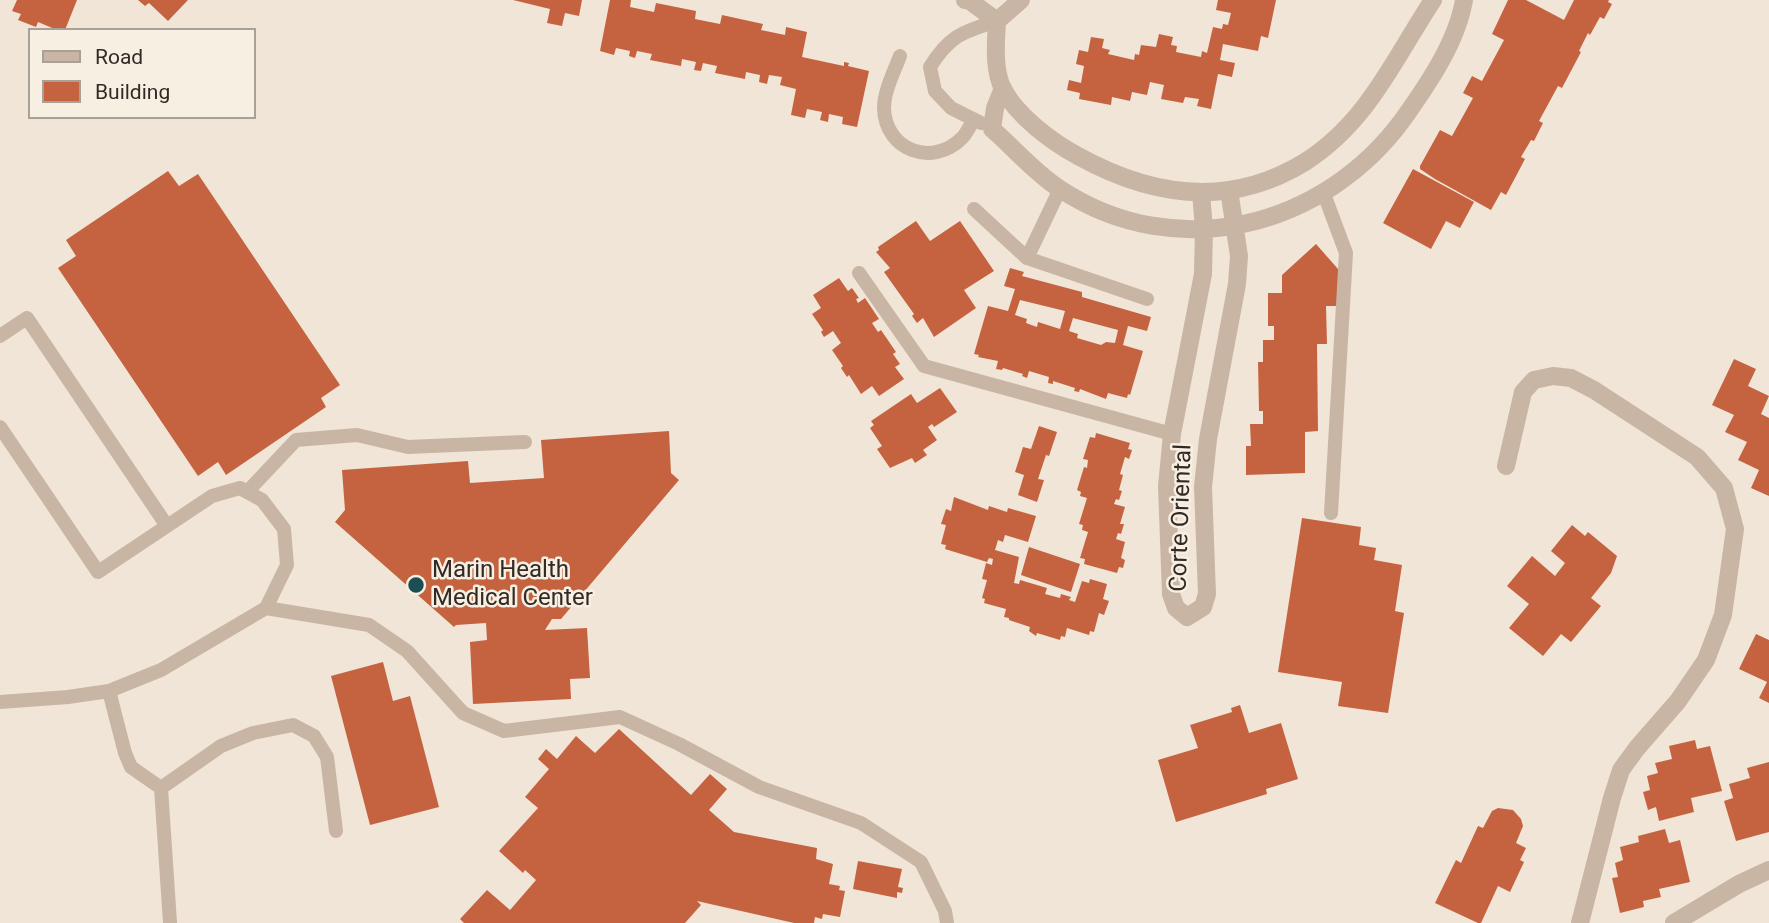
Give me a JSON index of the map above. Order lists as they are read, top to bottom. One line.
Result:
{"streets":{"street":["Corte Oriental"]},"places":["Marin Health Medical Center"],"legend":["Road","Building"]}
